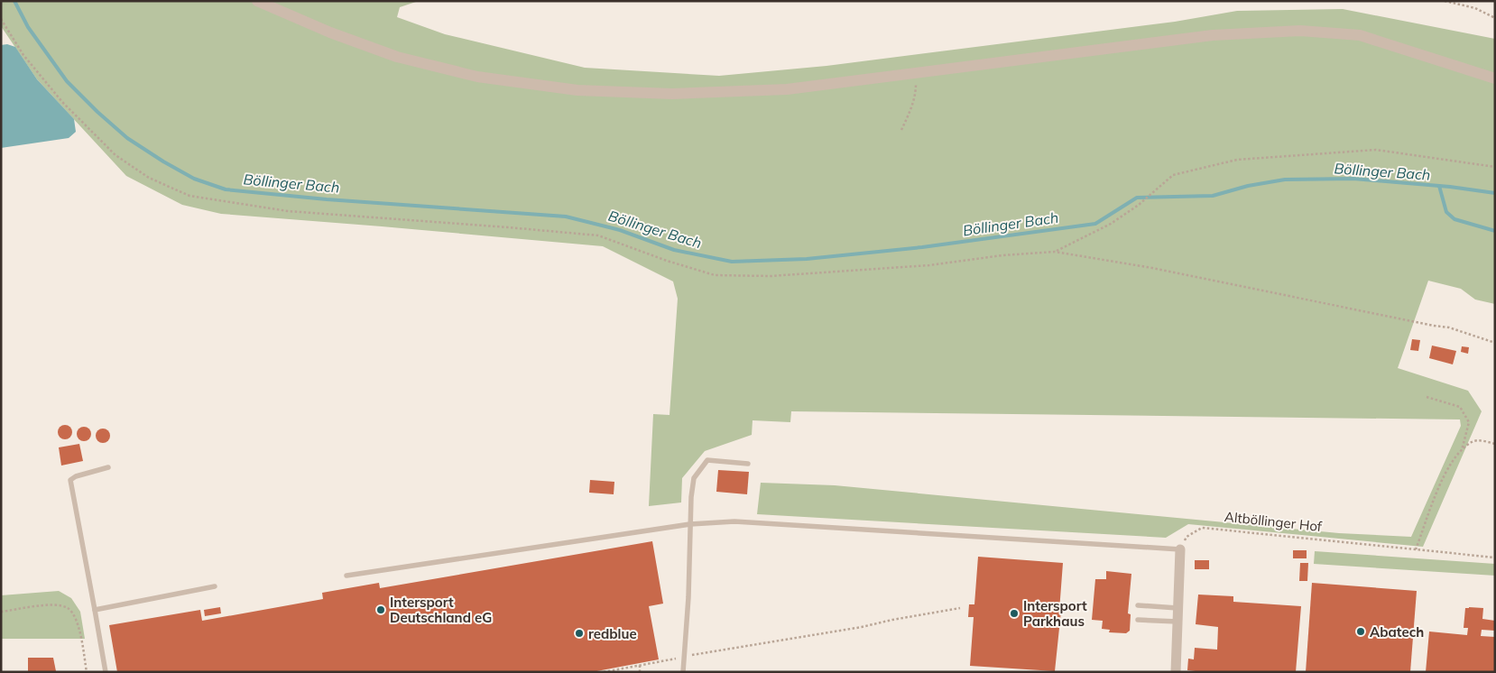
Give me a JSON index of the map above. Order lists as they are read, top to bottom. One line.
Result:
{"streets":{"path":["Altböllinger Hof"]},"water":["Böllinger Bach"],"places":["Intersport Deutschland eG","Intersport Parkhaus","Abatech","redblue"]}
